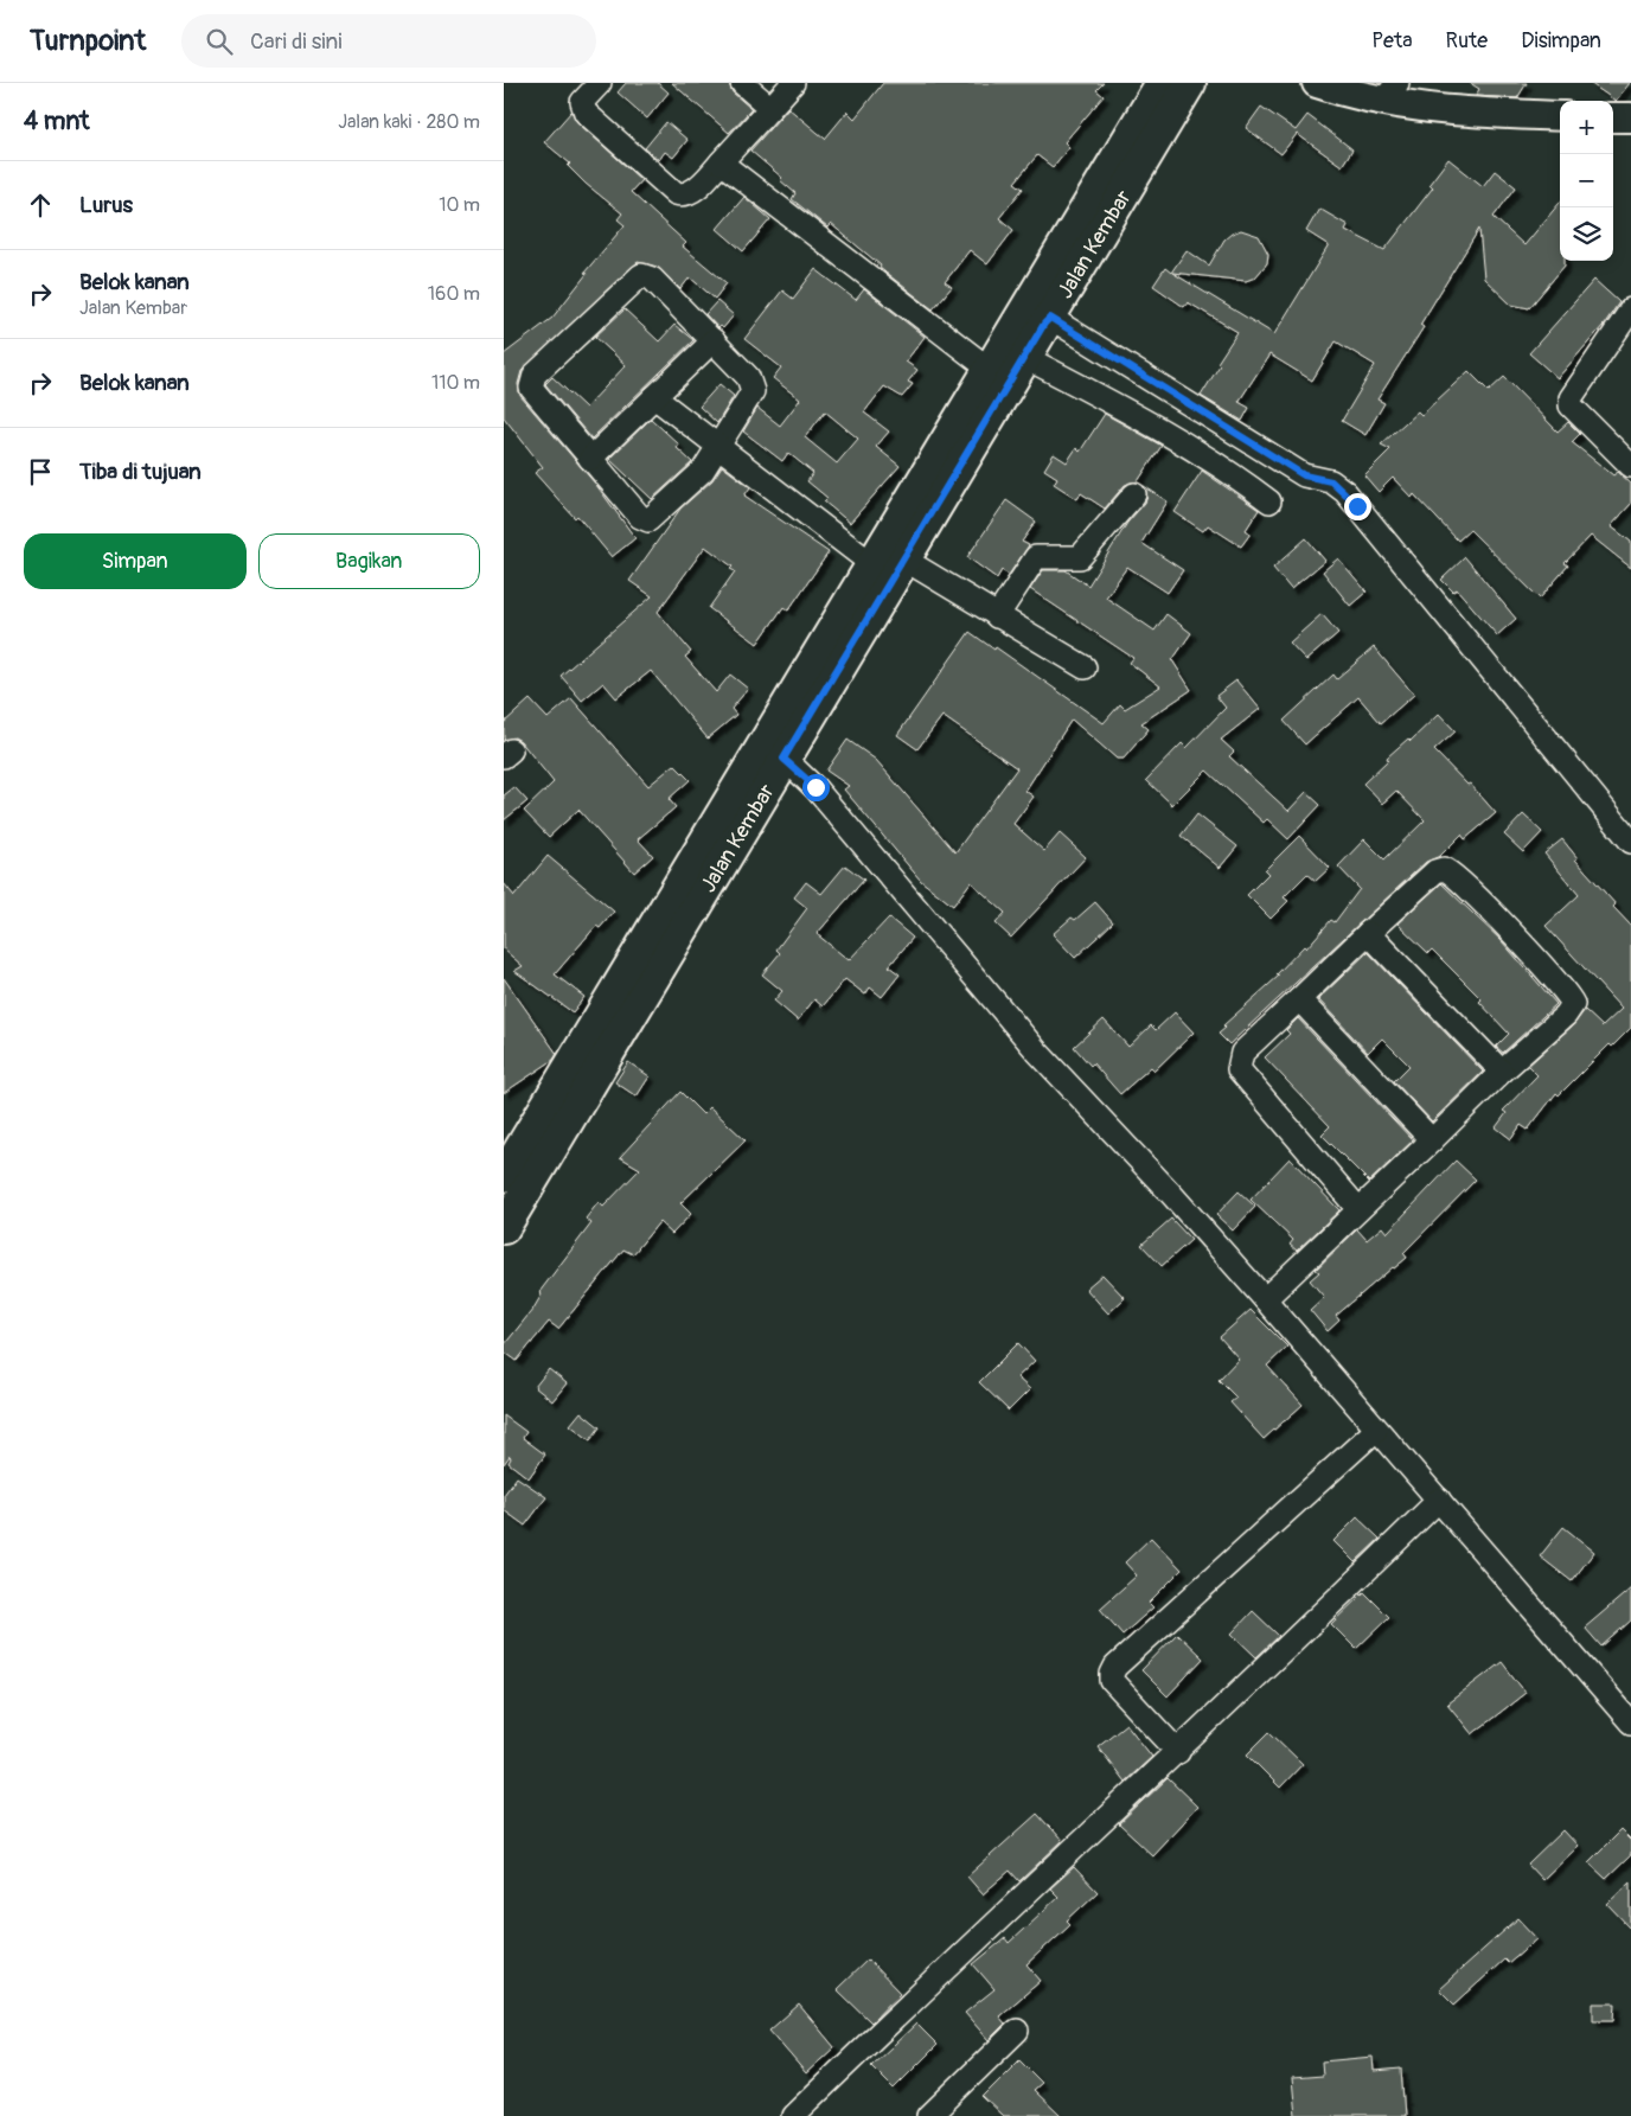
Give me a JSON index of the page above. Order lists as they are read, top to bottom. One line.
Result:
{"streets":{"main road":["Jalan Kembar"]},"page":{"header":"Turnpoint","search":"Cari di sini","nav":["Peta","Rute","Disimpan"],"heading":["4 mnt","Jalan kaki · 280 m"],"map_buttons":["+","−"],"list":[["Lurus","10 m"],["Belok kanan","Jalan Kembar","160 m"],["Belok kanan","110 m"],"Tiba di tujuan"],"buttons":["Simpan","Bagikan"]}}
